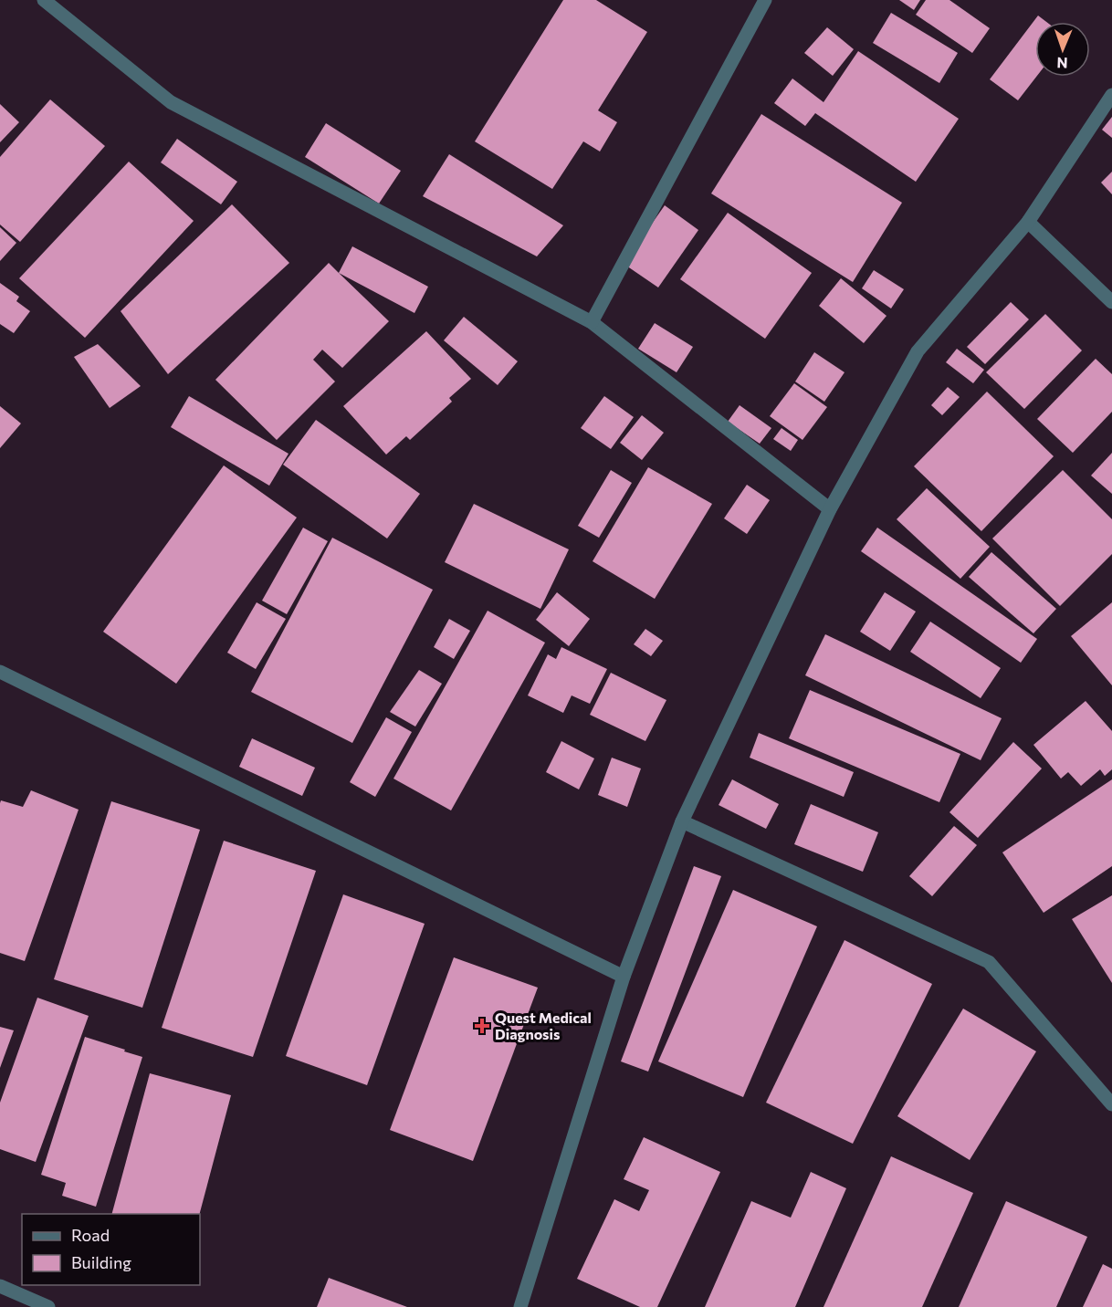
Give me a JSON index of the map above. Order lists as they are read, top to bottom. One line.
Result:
{"places":{"health":["Quest Medical Diagnosis"]},"legend":["Road","Building"],"north":"bottom"}
